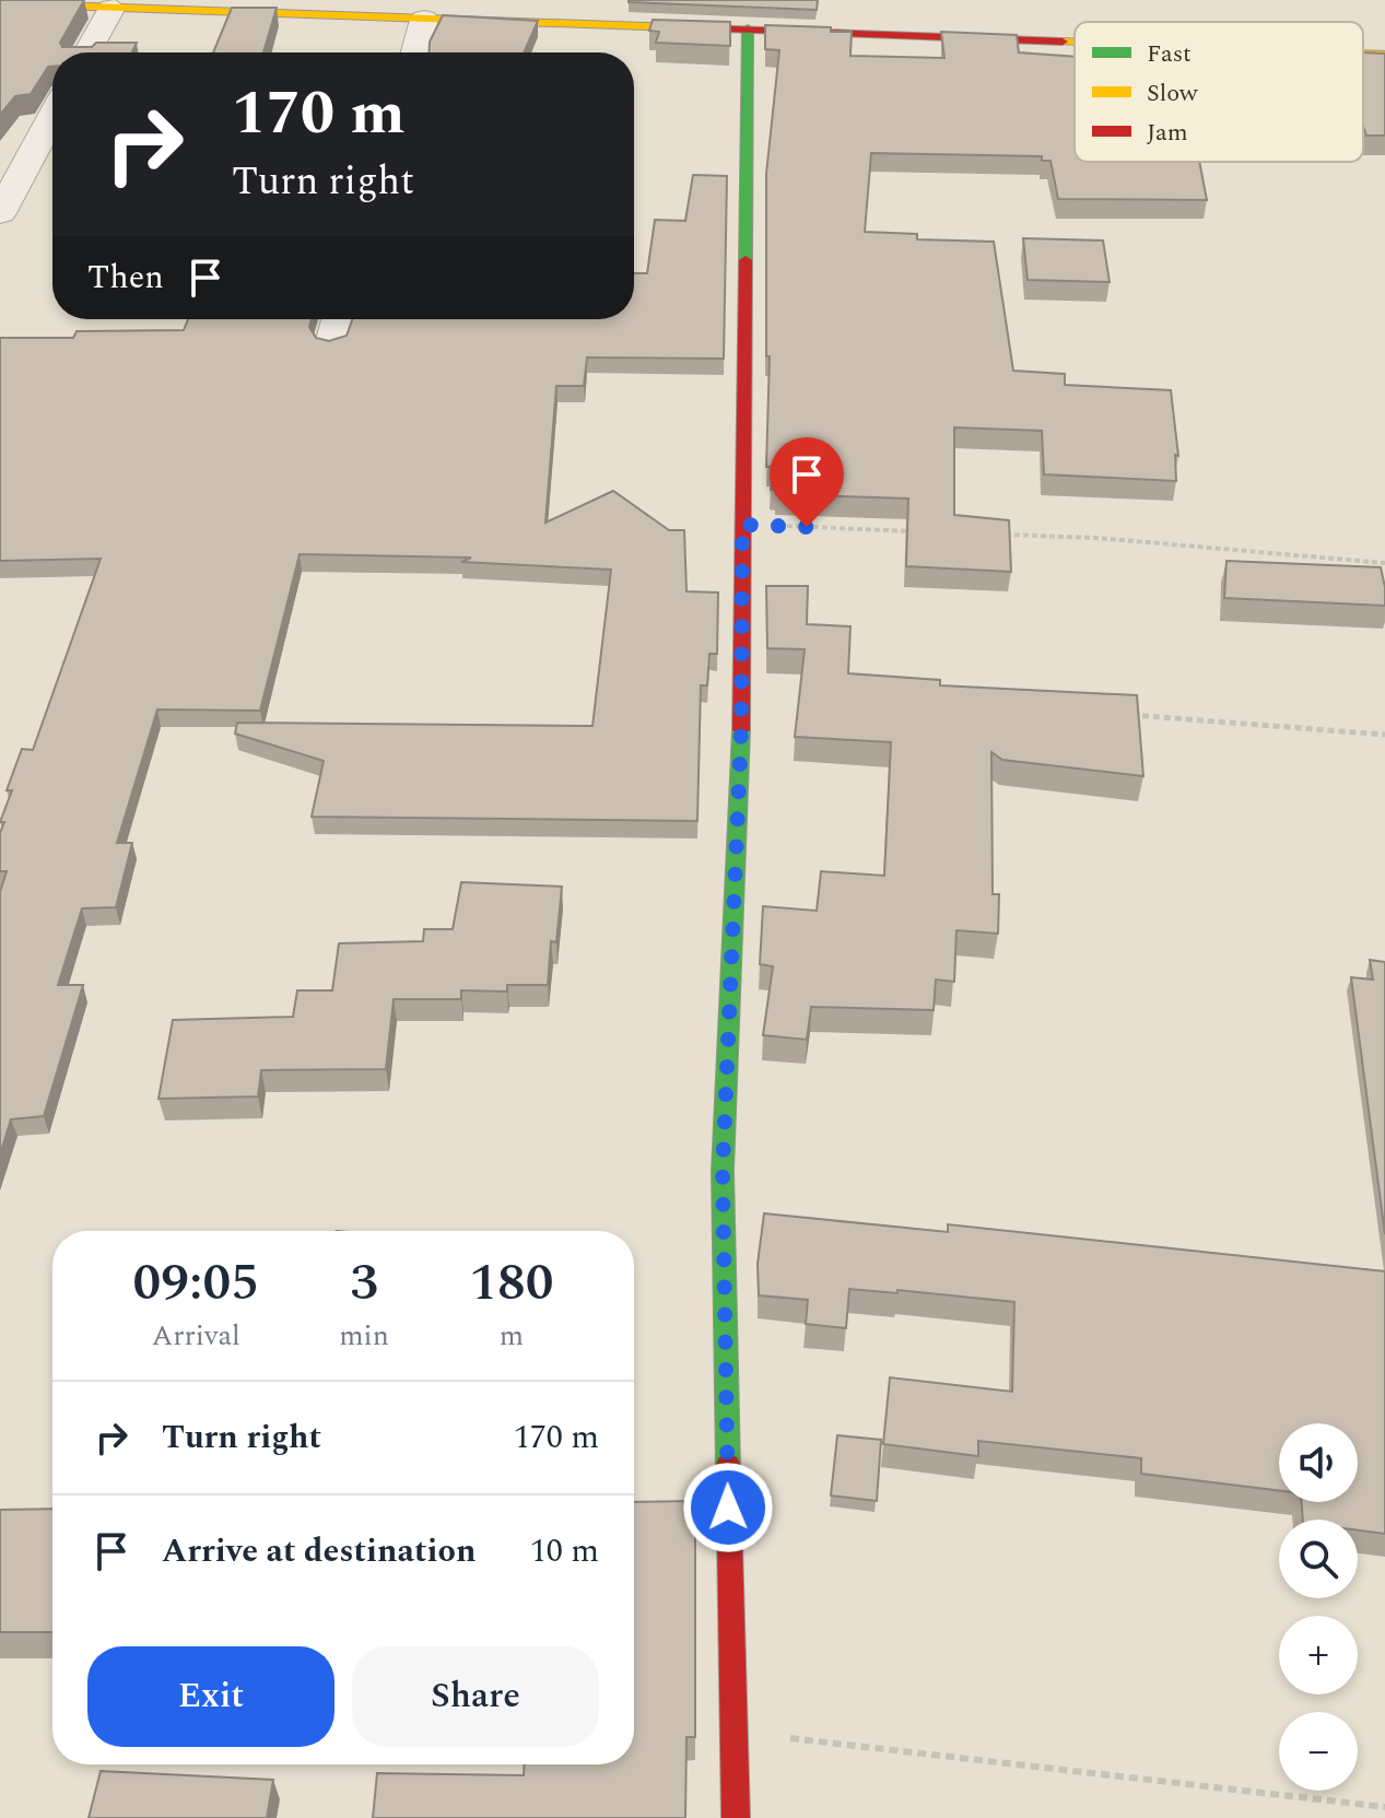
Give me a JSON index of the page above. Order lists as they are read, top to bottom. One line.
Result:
{"legend":["Fast","Slow","Jam"],"page":{"turn":["170 m","Turn right"],"then":"Then","eta":["09:05","Arrival","3","min","180","m"],"list":[{"name":"Turn right","value":"170 m"},{"name":"Arrive at destination","value":"10 m"}],"map_buttons":["+","−"],"buttons":["Exit","Share"]}}
